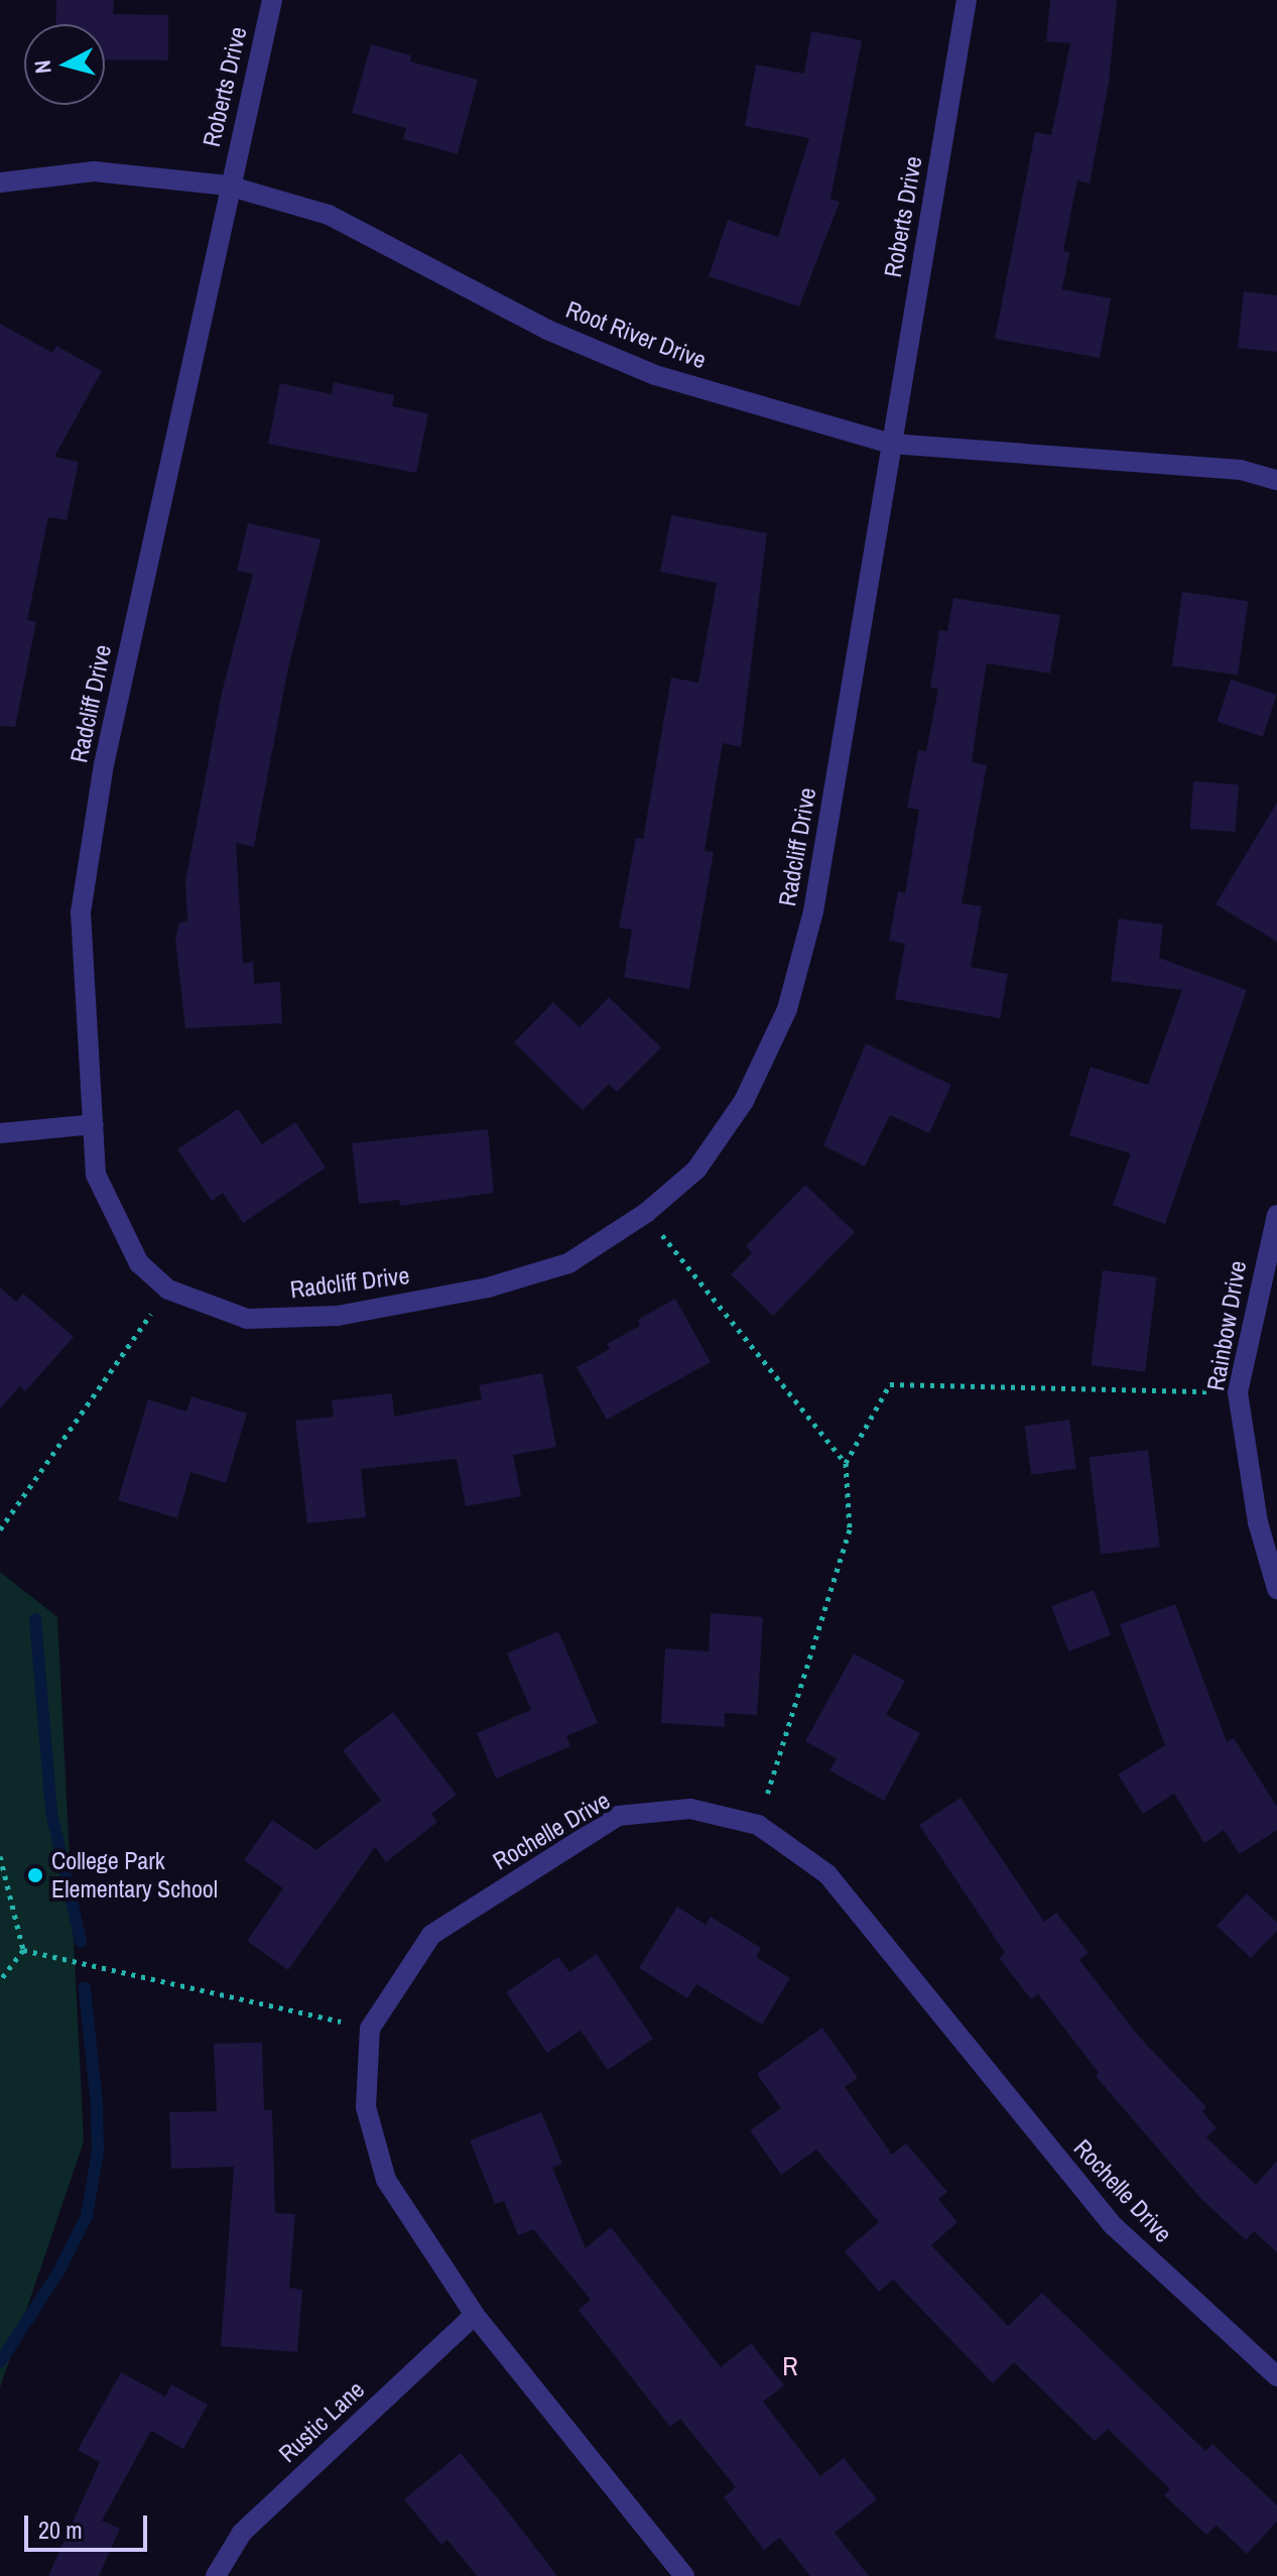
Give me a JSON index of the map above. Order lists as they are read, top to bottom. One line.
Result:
{"streets":{"street":["Roberts Drive","Root River Drive","Radcliff Drive","Rainbow Drive","Rochelle Drive","Rustic Lane"]},"crossings":[["Roberts Drive","Root River Drive"],["Roberts Drive","Radcliff Drive"],["Root River Drive","Radcliff Drive"]],"districts":["R"],"places":["College Park Elementary School"],"scale_bar":"20 m","north":"left"}
